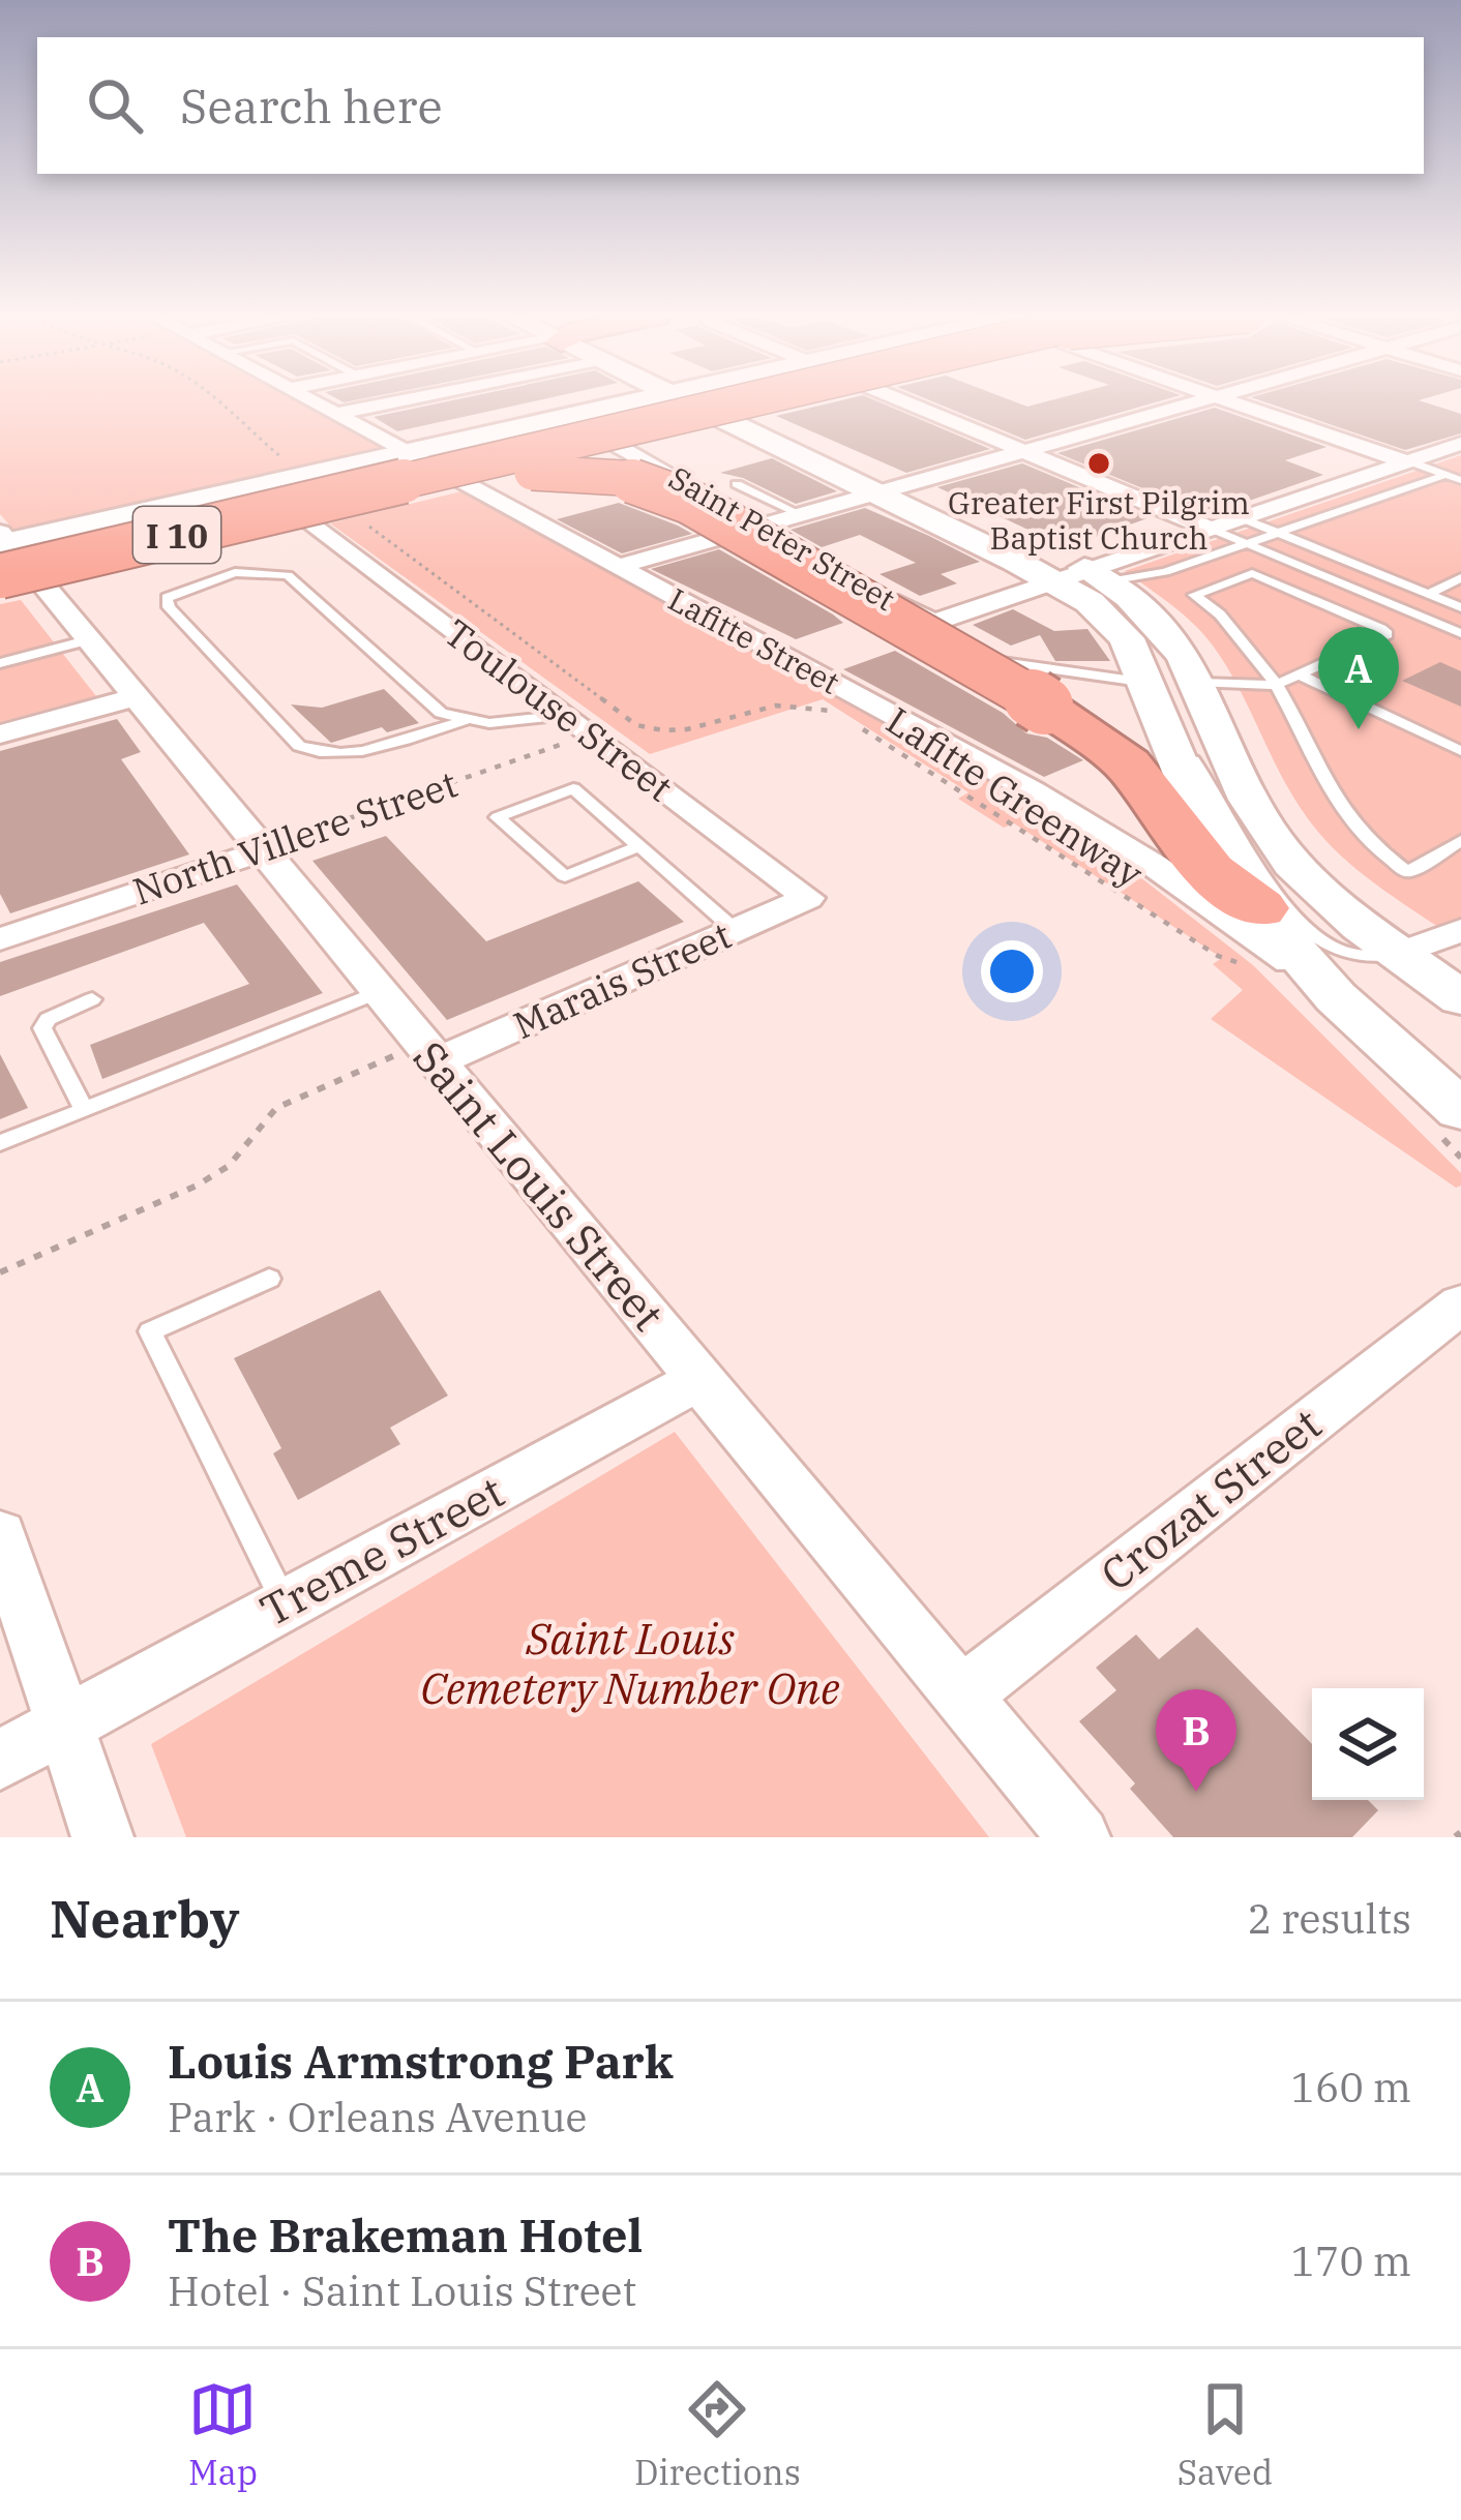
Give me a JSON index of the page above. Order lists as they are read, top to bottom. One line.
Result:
{"streets":{"highway":["I 10"],"street":["Saint Peter Street","Lafitte Street","Toulouse Street","North Villere Street","Marais Street","Saint Louis Street","Crozat Street","Treme Street"],"path":["Lafitte Greenway"]},"crossings":[["I 10","Lafitte Greenway"],["I 10","Saint Louis Street"],["Toulouse Street","North Villere Street"],["Toulouse Street","Marais Street"],["North Villere Street","Saint Louis Street"],["Marais Street","Saint Louis Street"],["Saint Louis Street","Crozat Street"],["Saint Louis Street","Treme Street"]],"parks":["Saint Louis Cemetery Number One"],"places":["Greater First Pilgrim Baptist Church"],"page":{"search":"Search here","pins":["A","B"],"heading":["Nearby","2 results"],"list":[{"mark":"A","name":"Louis Armstrong Park","note":"Park · Orleans Avenue","value":"160 m"},{"mark":"B","name":"The Brakeman Hotel","note":"Hotel · Saint Louis Street","value":"170 m"}],"nav":["Map","Directions","Saved"]}}
